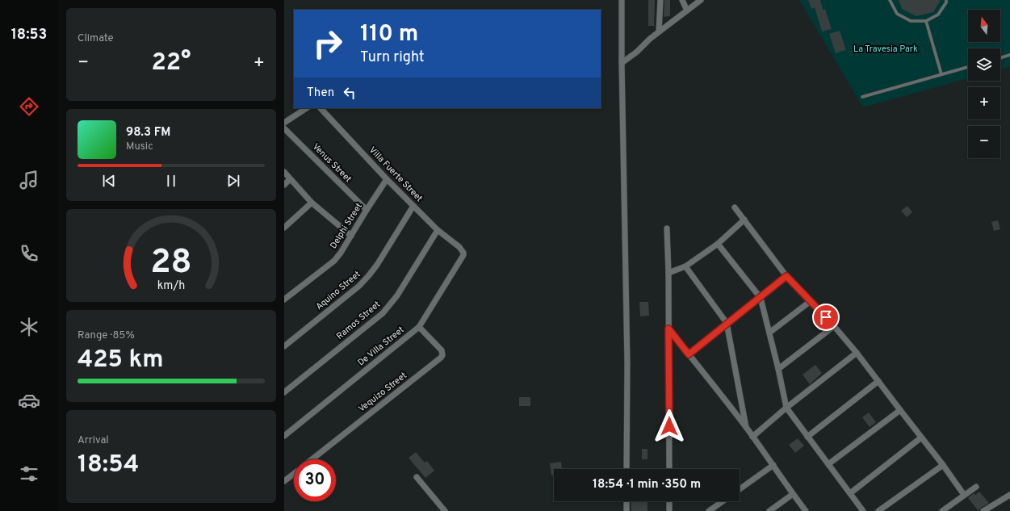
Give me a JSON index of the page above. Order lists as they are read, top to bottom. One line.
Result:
{"streets":{"street":["Venus Street","Villa Fuerte Street","Delphi Street","Aquino Street","Ramos Street","De Villa Street","Vequizo Street"]},"crossings":[["Venus Street","Delphi Street"],["Villa Fuerte Street","Delphi Street"],["Villa Fuerte Street","Aquino Street"],["Villa Fuerte Street","Ramos Street"],["Villa Fuerte Street","De Villa Street"],["De Villa Street","Vequizo Street"]],"parks":["La Travesia Park"],"north":"top","page":{"tabs":"18:53","tile":["Climate",["Range · 85%","425 km"],["Arrival","18:54"]],"map_buttons":["+","−"],"turn":["110 m","Turn right"],"heat":["−","22°","+"],"then":"Then","song":["98.3 FM","Music"],"limit":"30","trip":"18:54 · 1 min · 350 m","gauge":["28","km/h"]}}
